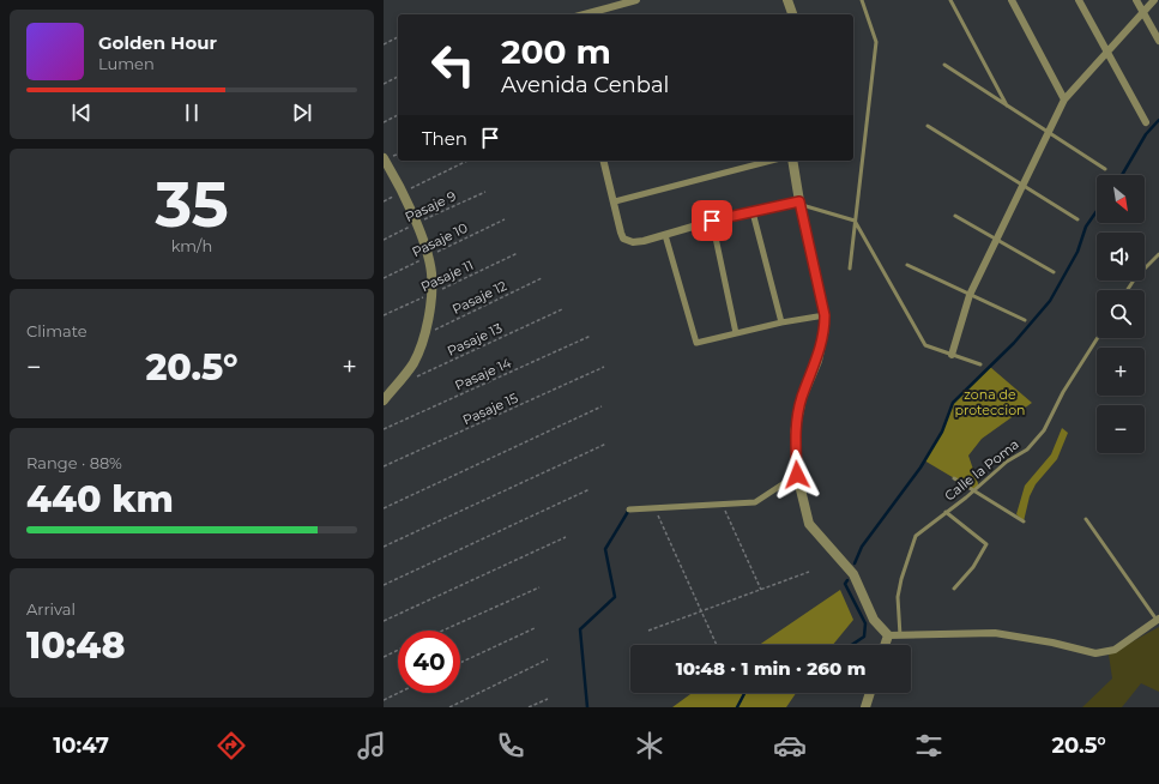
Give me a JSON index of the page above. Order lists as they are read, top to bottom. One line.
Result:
{"streets":{"lane":["Calle la Poma"],"path":["Pasaje 9","Pasaje 10","Pasaje 11","Pasaje 12","Pasaje 13","Pasaje 14","Pasaje 15"]},"parks":["zona de proteccion"],"north":"bottom right","page":{"turn":["200 m","Avenida Cenbal"],"song":["Golden Hour","Lumen"],"then":"Then","tile":[["35","km/h"],"Climate",["Range · 88%","440 km"],["Arrival","10:48"]],"map_buttons":["+","−"],"heat":["−","20.5°","+"],"limit":"40","trip":"10:48 · 1 min · 260 m","tabs":["10:47","20.5°"]}}
